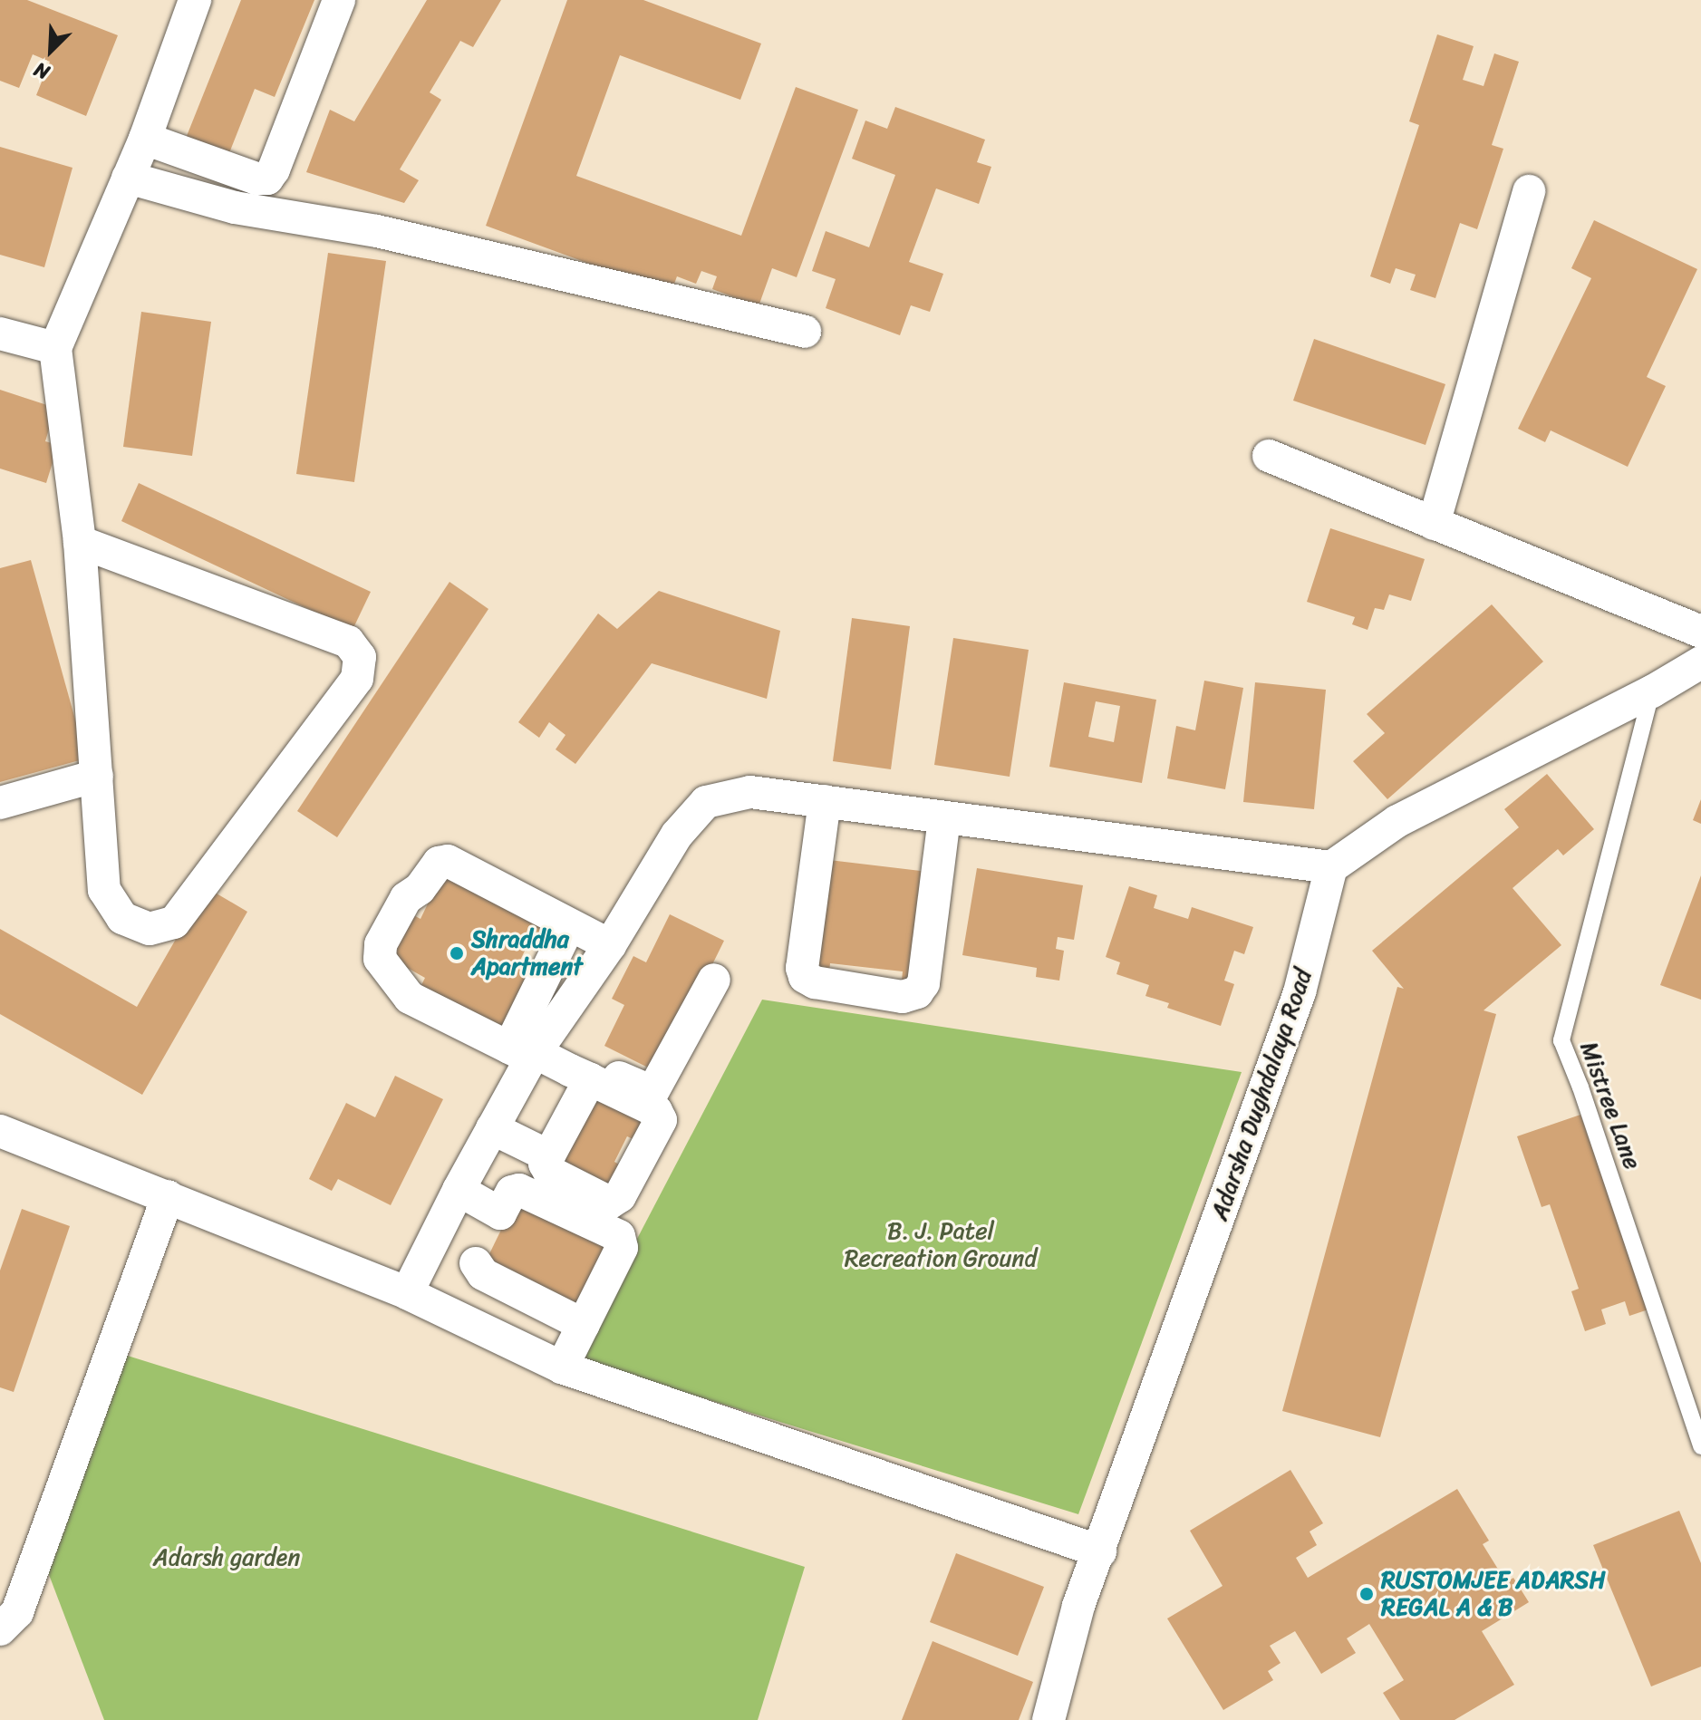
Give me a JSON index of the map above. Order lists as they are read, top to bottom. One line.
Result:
{"streets":{"street":["Adarsha Dughdalaya Road"],"lane":["Mistree Lane"]},"parks":["B. J. Patel Recreation Ground","Adarsh garden"],"places":["Shraddha Apartment","RUSTOMJEE ADARSH REGAL A & B"],"north":"bottom left"}
